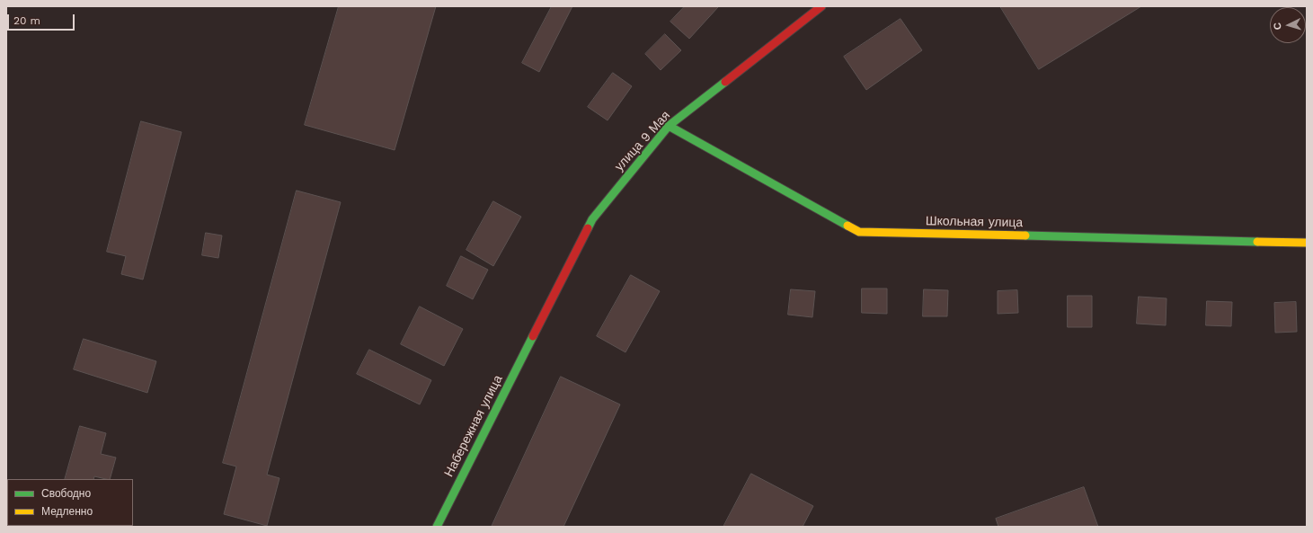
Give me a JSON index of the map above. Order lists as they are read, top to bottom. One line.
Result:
{"streets":{"street":["улица 9 Мая","Школьная улица","Набережная улица"]},"crossings":[["улица 9 Мая","Школьная улица"],["улица 9 Мая","Набережная улица"]],"legend":["Свободно","Медленно"],"scale_bar":"20 m","north":"left"}
